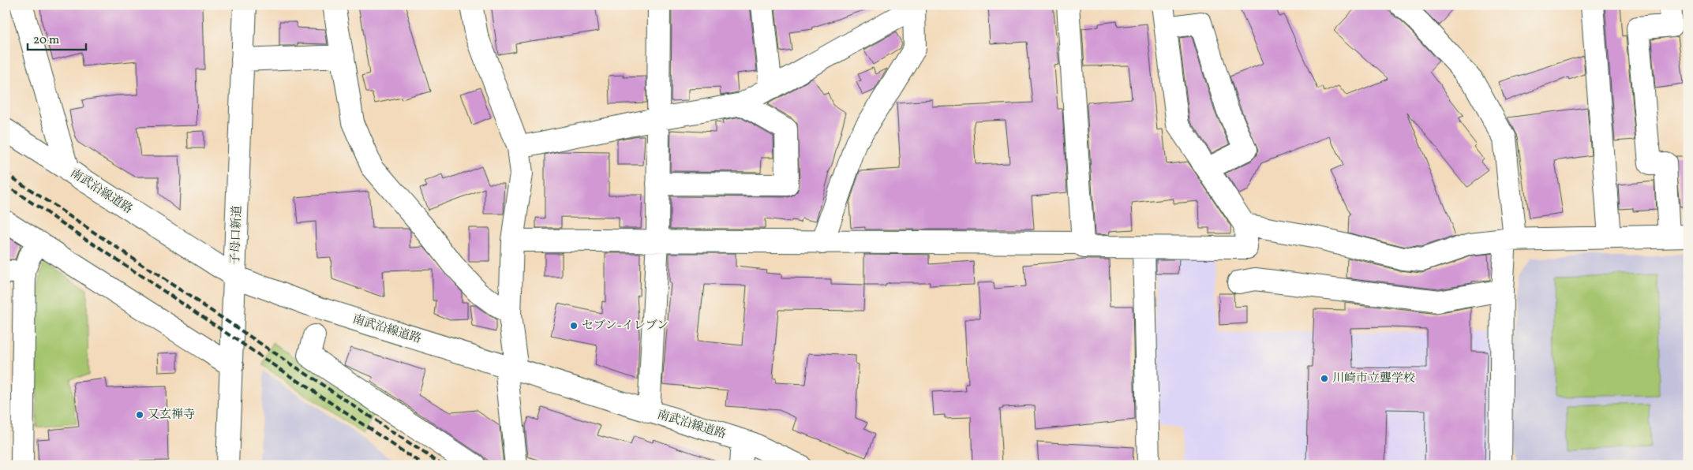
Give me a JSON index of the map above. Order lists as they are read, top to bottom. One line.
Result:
{"streets":{"street":["南武沿線道路","子母口新道"]},"crossings":[["南武沿線道路","子母口新道"]],"places":["セブン-イレブン","川崎市立聾学校","又玄禅寺"],"scale_bar":"20 m"}
